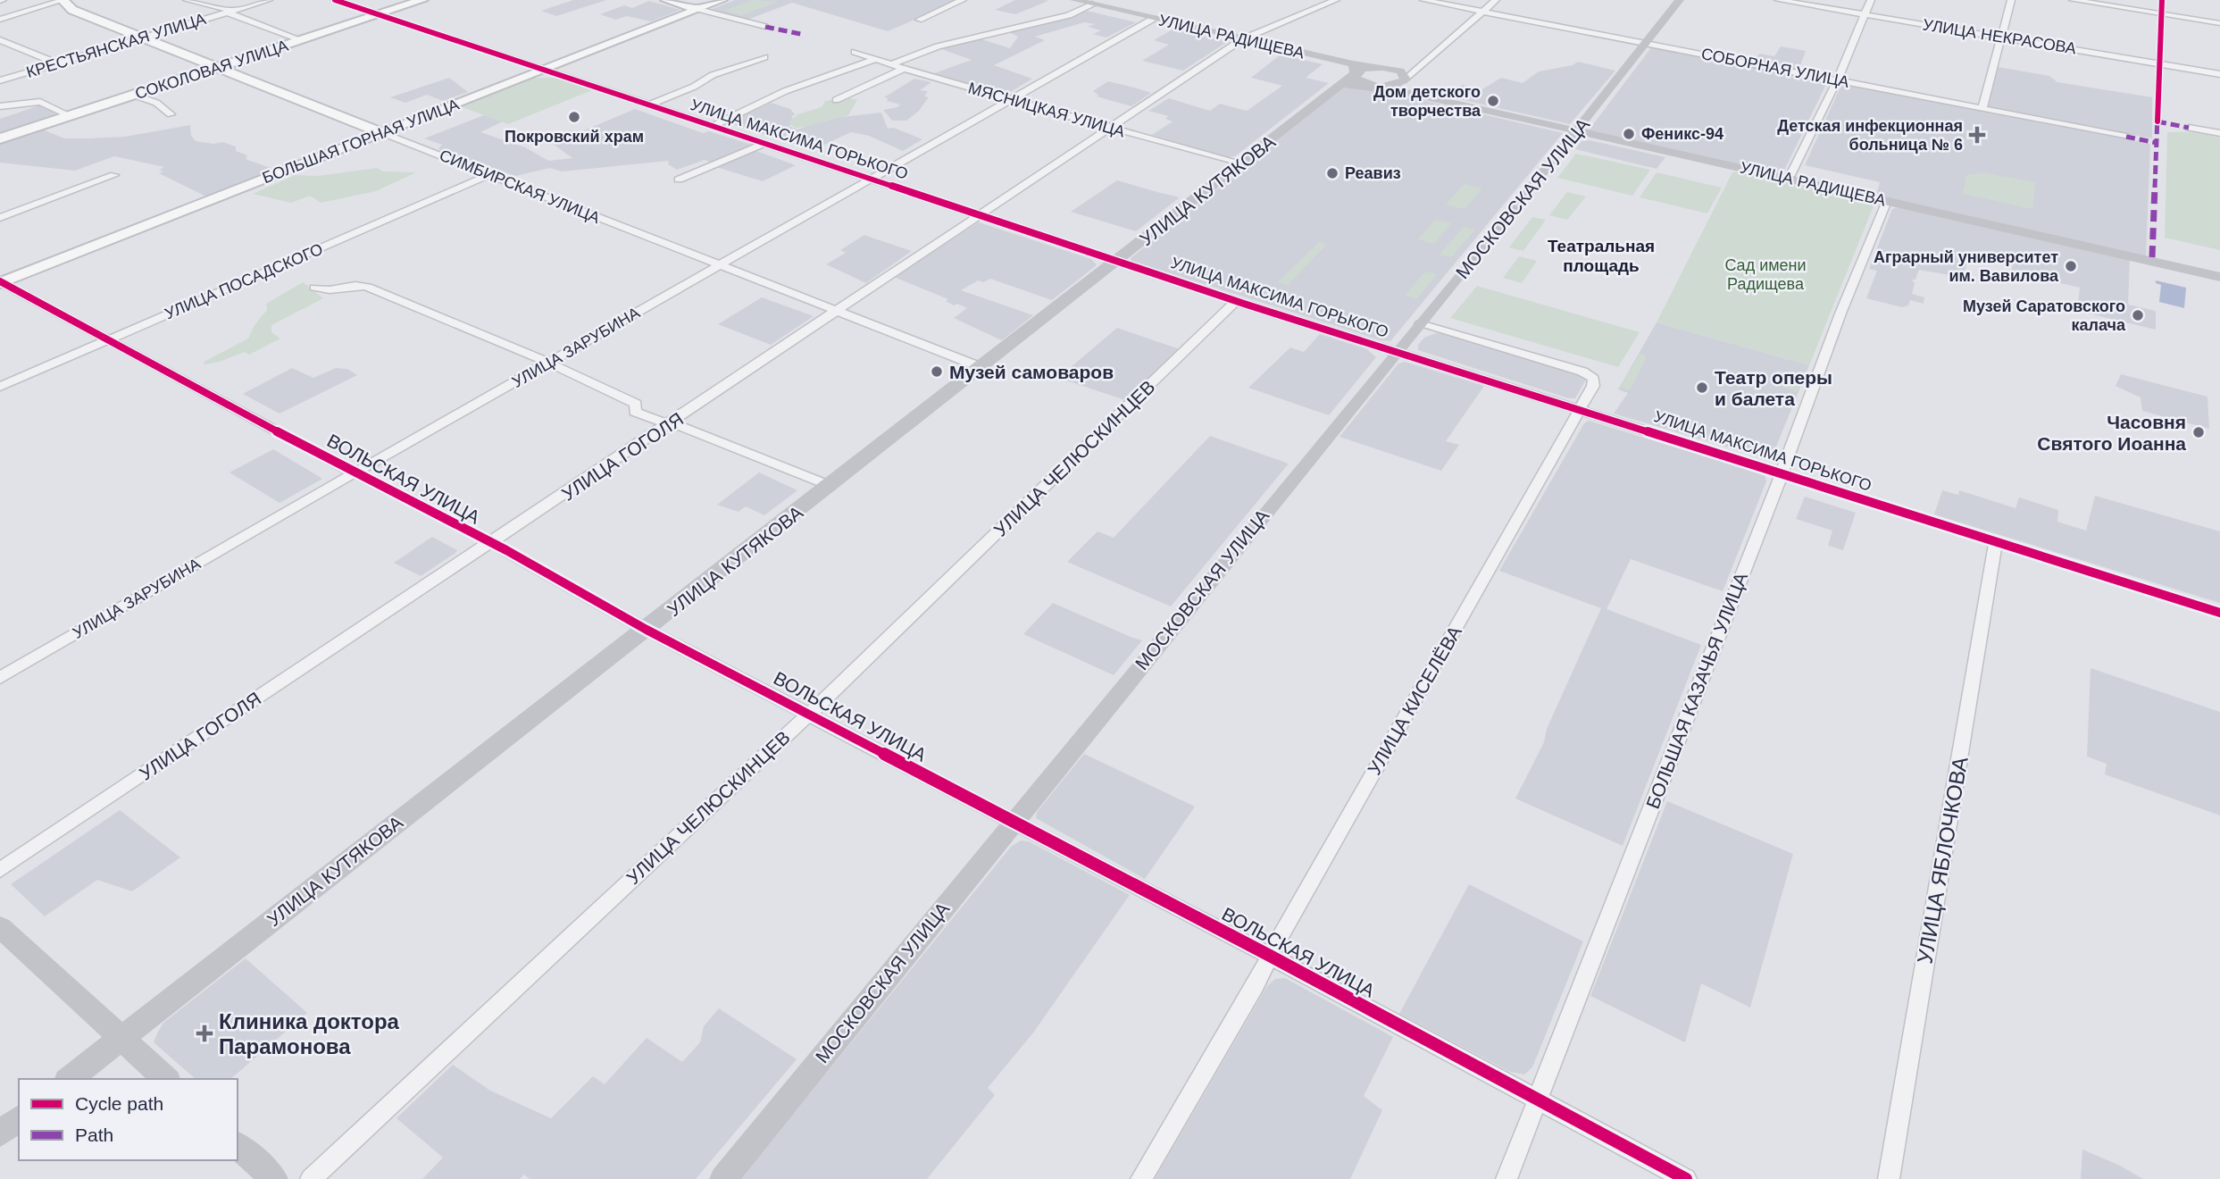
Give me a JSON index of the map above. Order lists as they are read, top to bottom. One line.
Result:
{"streets":{"main road":["СОКОЛОВАЯ УЛИЦА","БОЛЬШАЯ ГОРНАЯ УЛИЦА","СИМБИРСКАЯ УЛИЦА"],"street":["УЛИЦА РАДИЩЕВА","УЛИЦА НЕКРАСОВА","КРЕСТЬЯНСКАЯ УЛИЦА","СОБОРНАЯ УЛИЦА","МЯСНИЦКАЯ УЛИЦА","УЛИЦА МАКСИМА ГОРЬКОГО","УЛИЦА КУТЯКОВА","МОСКОВСКАЯ УЛИЦА","УЛИЦА ПОСАДСКОГО","УЛИЦА ЗАРУБИНА","УЛИЦА ГОГОЛЯ","УЛИЦА ЧЕЛЮСКИНЦЕВ","ВОЛЬСКАЯ УЛИЦА","БОЛЬШАЯ КАЗАЧЬЯ УЛИЦА","УЛИЦА КИСЕЛЁВА","УЛИЦА ЯБЛОЧКОВА"]},"crossings":[["УЛИЦА РАДИЩЕВА","УЛИЦА КУТЯКОВА"],["УЛИЦА РАДИЩЕВА","МОСКОВСКАЯ УЛИЦА"],["УЛИЦА РАДИЩЕВА","УЛИЦА ЗАРУБИНА"],["УЛИЦА РАДИЩЕВА","УЛИЦА ГОГОЛЯ"],["УЛИЦА РАДИЩЕВА","БОЛЬШАЯ КАЗАЧЬЯ УЛИЦА"],["КРЕСТЬЯНСКАЯ УЛИЦА","СИМБИРСКАЯ УЛИЦА"],["СОБОРНАЯ УЛИЦА","МОСКОВСКАЯ УЛИЦА"],["СОКОЛОВАЯ УЛИЦА","УЛИЦА МАКСИМА ГОРЬКОГО"],["СОКОЛОВАЯ УЛИЦА","СИМБИРСКАЯ УЛИЦА"],["МЯСНИЦКАЯ УЛИЦА","УЛИЦА КУТЯКОВА"],["МЯСНИЦКАЯ УЛИЦА","УЛИЦА ЗАРУБИНА"],["МЯСНИЦКАЯ УЛИЦА","УЛИЦА ГОГОЛЯ"],["УЛИЦА МАКСИМА ГОРЬКОГО","БОЛЬШАЯ ГОРНАЯ УЛИЦА"],["УЛИЦА МАКСИМА ГОРЬКОГО","УЛИЦА КУТЯКОВА"],["УЛИЦА МАКСИМА ГОРЬКОГО","МОСКОВСКАЯ УЛИЦА"],["УЛИЦА МАКСИМА ГОРЬКОГО","УЛИЦА ЗАРУБИНА"],["УЛИЦА МАКСИМА ГОРЬКОГО","УЛИЦА ГОГОЛЯ"],["УЛИЦА МАКСИМА ГОРЬКОГО","УЛИЦА ЧЕЛЮСКИНЦЕВ"],["УЛИЦА МАКСИМА ГОРЬКОГО","БОЛЬШАЯ КАЗАЧЬЯ УЛИЦА"],["УЛИЦА МАКСИМА ГОРЬКОГО","УЛИЦА КИСЕЛЁВА"],["УЛИЦА МАКСИМА ГОРЬКОГО","УЛИЦА ЯБЛОЧКОВА"],["БОЛЬШАЯ ГОРНАЯ УЛИЦА","СИМБИРСКАЯ УЛИЦА"],["БОЛЬШАЯ ГОРНАЯ УЛИЦА","ВОЛЬСКАЯ УЛИЦА"],["СИМБИРСКАЯ УЛИЦА","УЛИЦА КУТЯКОВА"],["СИМБИРСКАЯ УЛИЦА","УЛИЦА ПОСАДСКОГО"],["СИМБИРСКАЯ УЛИЦА","УЛИЦА ЗАРУБИНА"],["СИМБИРСКАЯ УЛИЦА","УЛИЦА ГОГОЛЯ"],["УЛИЦА КУТЯКОВА","ВОЛЬСКАЯ УЛИЦА"],["МОСКОВСКАЯ УЛИЦА","ВОЛЬСКАЯ УЛИЦА"],["МОСКОВСКАЯ УЛИЦА","УЛИЦА КИСЕЛЁВА"],["УЛИЦА ПОСАДСКОГО","ВОЛЬСКАЯ УЛИЦА"],["УЛИЦА ЗАРУБИНА","ВОЛЬСКАЯ УЛИЦА"],["УЛИЦА ГОГОЛЯ","ВОЛЬСКАЯ УЛИЦА"],["УЛИЦА ЧЕЛЮСКИНЦЕВ","ВОЛЬСКАЯ УЛИЦА"],["ВОЛЬСКАЯ УЛИЦА","БОЛЬШАЯ КАЗАЧЬЯ УЛИЦА"],["ВОЛЬСКАЯ УЛИЦА","УЛИЦА КИСЕЛЁВА"]],"districts":["Театральная площадь"],"parks":["Сад имени Радищева"],"places":{"other":["Дом детского творчества","Покровский храм","Феникс-94","Реавиз","Аграрный университет им. Вавилова","Музей Саратовского калача","Музей самоваров","Театр оперы и балета","Часовня Святого Иоанна"],"health":["Детская инфекционная больница № 6","Клиника доктора Парамонова"]},"legend":["Cycle path","Path"]}
